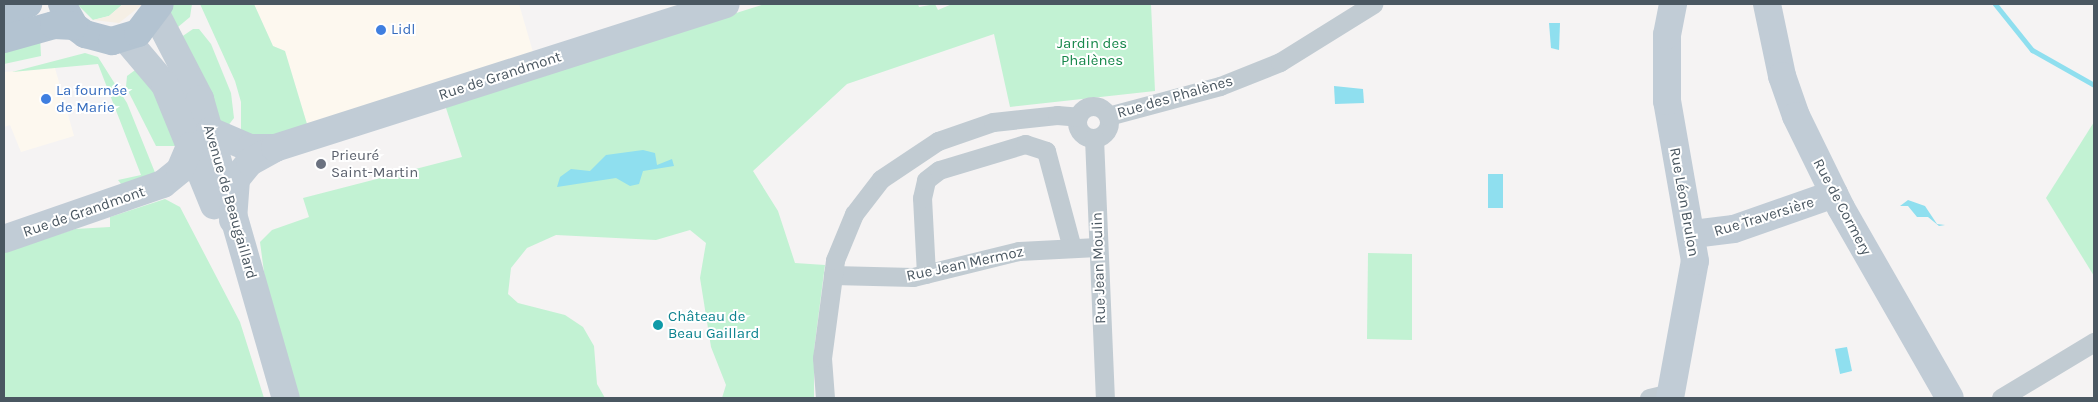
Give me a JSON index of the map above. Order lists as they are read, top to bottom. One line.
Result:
{"streets":{"main road":["Rue de Grandmont","Avenue de Beaugaillard","Rue Léon Brulon","Rue de Cormery","Rue Traversière"],"street":["Rue des Phalènes","Rue Jean Mermoz","Rue Jean Moulin"]},"crossings":[["Rue de Grandmont","Avenue de Beaugaillard"],["Rue des Phalènes","Rue Jean Moulin"],["Rue Léon Brulon","Rue Traversière"],["Rue de Cormery","Rue Traversière"],["Rue Jean Mermoz","Rue Jean Moulin"]],"parks":["Jardin des Phalènes"],"places":["Lidl","La fournée de Marie","Prieuré Saint-Martin","Château de Beau Gaillard"]}
